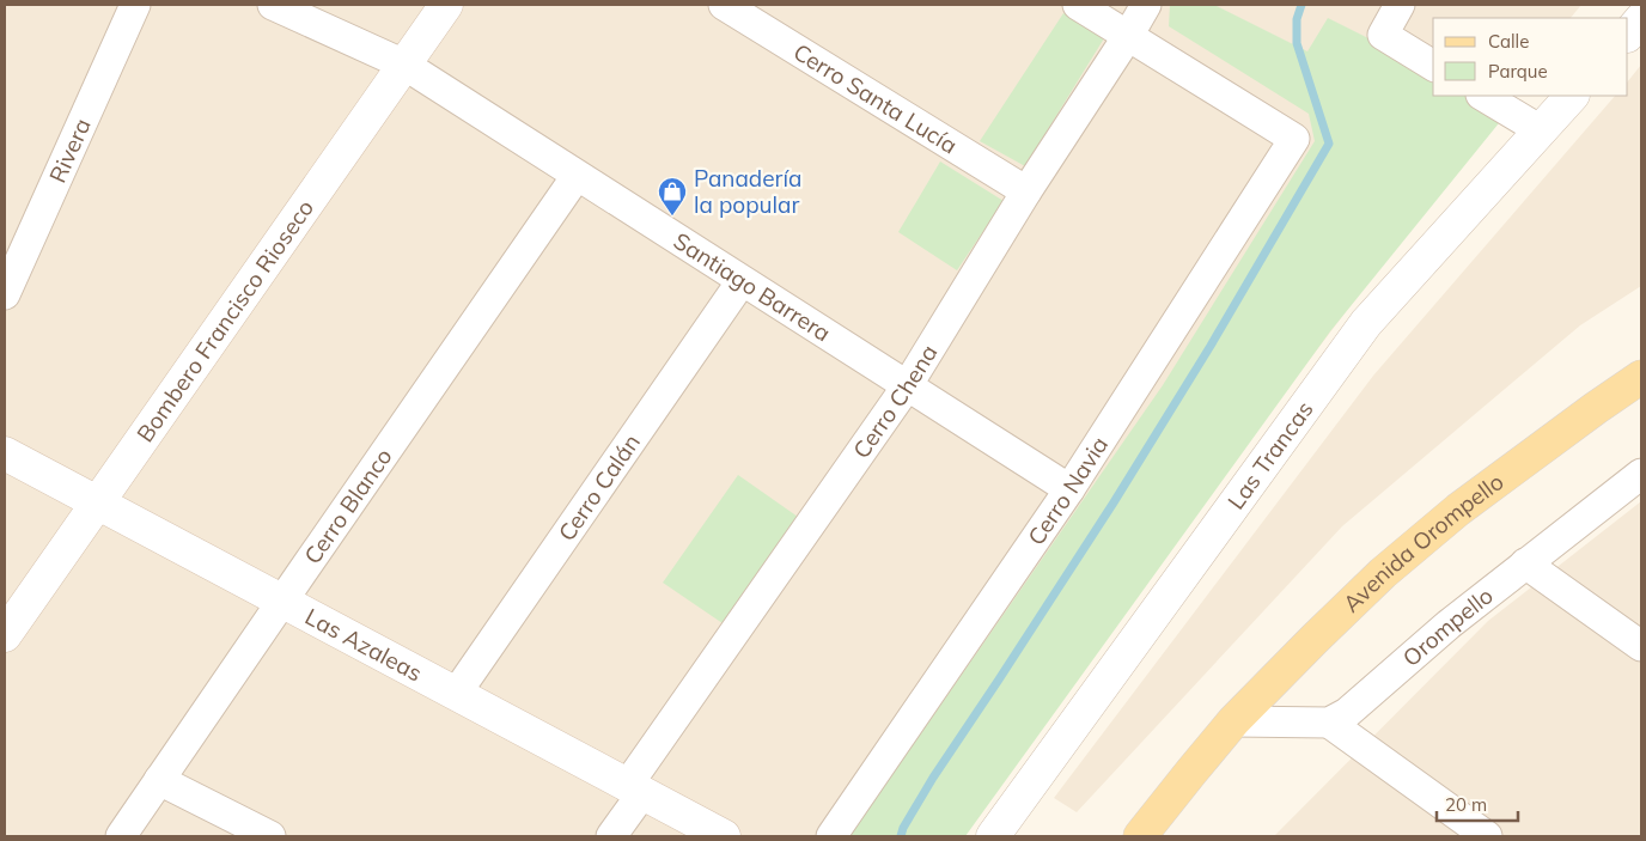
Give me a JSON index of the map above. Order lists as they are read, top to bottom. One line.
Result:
{"streets":{"main road":["Bombero Francisco Rioseco","Las Trancas","Avenida Orompello","Las Azaleas"],"street":["Cerro Santa Lucía","Rivera","Santiago Barrera","Cerro Chena","Cerro Calán","Cerro Navia","Cerro Blanco","Orompello"]},"crossings":[["Cerro Santa Lucía","Cerro Chena"],["Santiago Barrera","Bombero Francisco Rioseco"],["Santiago Barrera","Cerro Chena"],["Santiago Barrera","Cerro Calán"],["Santiago Barrera","Cerro Navia"],["Santiago Barrera","Cerro Blanco"],["Bombero Francisco Rioseco","Las Azaleas"],["Cerro Chena","Cerro Navia"],["Cerro Chena","Las Azaleas"],["Cerro Calán","Las Azaleas"],["Cerro Blanco","Las Azaleas"]],"places":{"shop":["Panadería la popular"]},"legend":["Calle","Parque"],"scale_bar":"20 m"}
